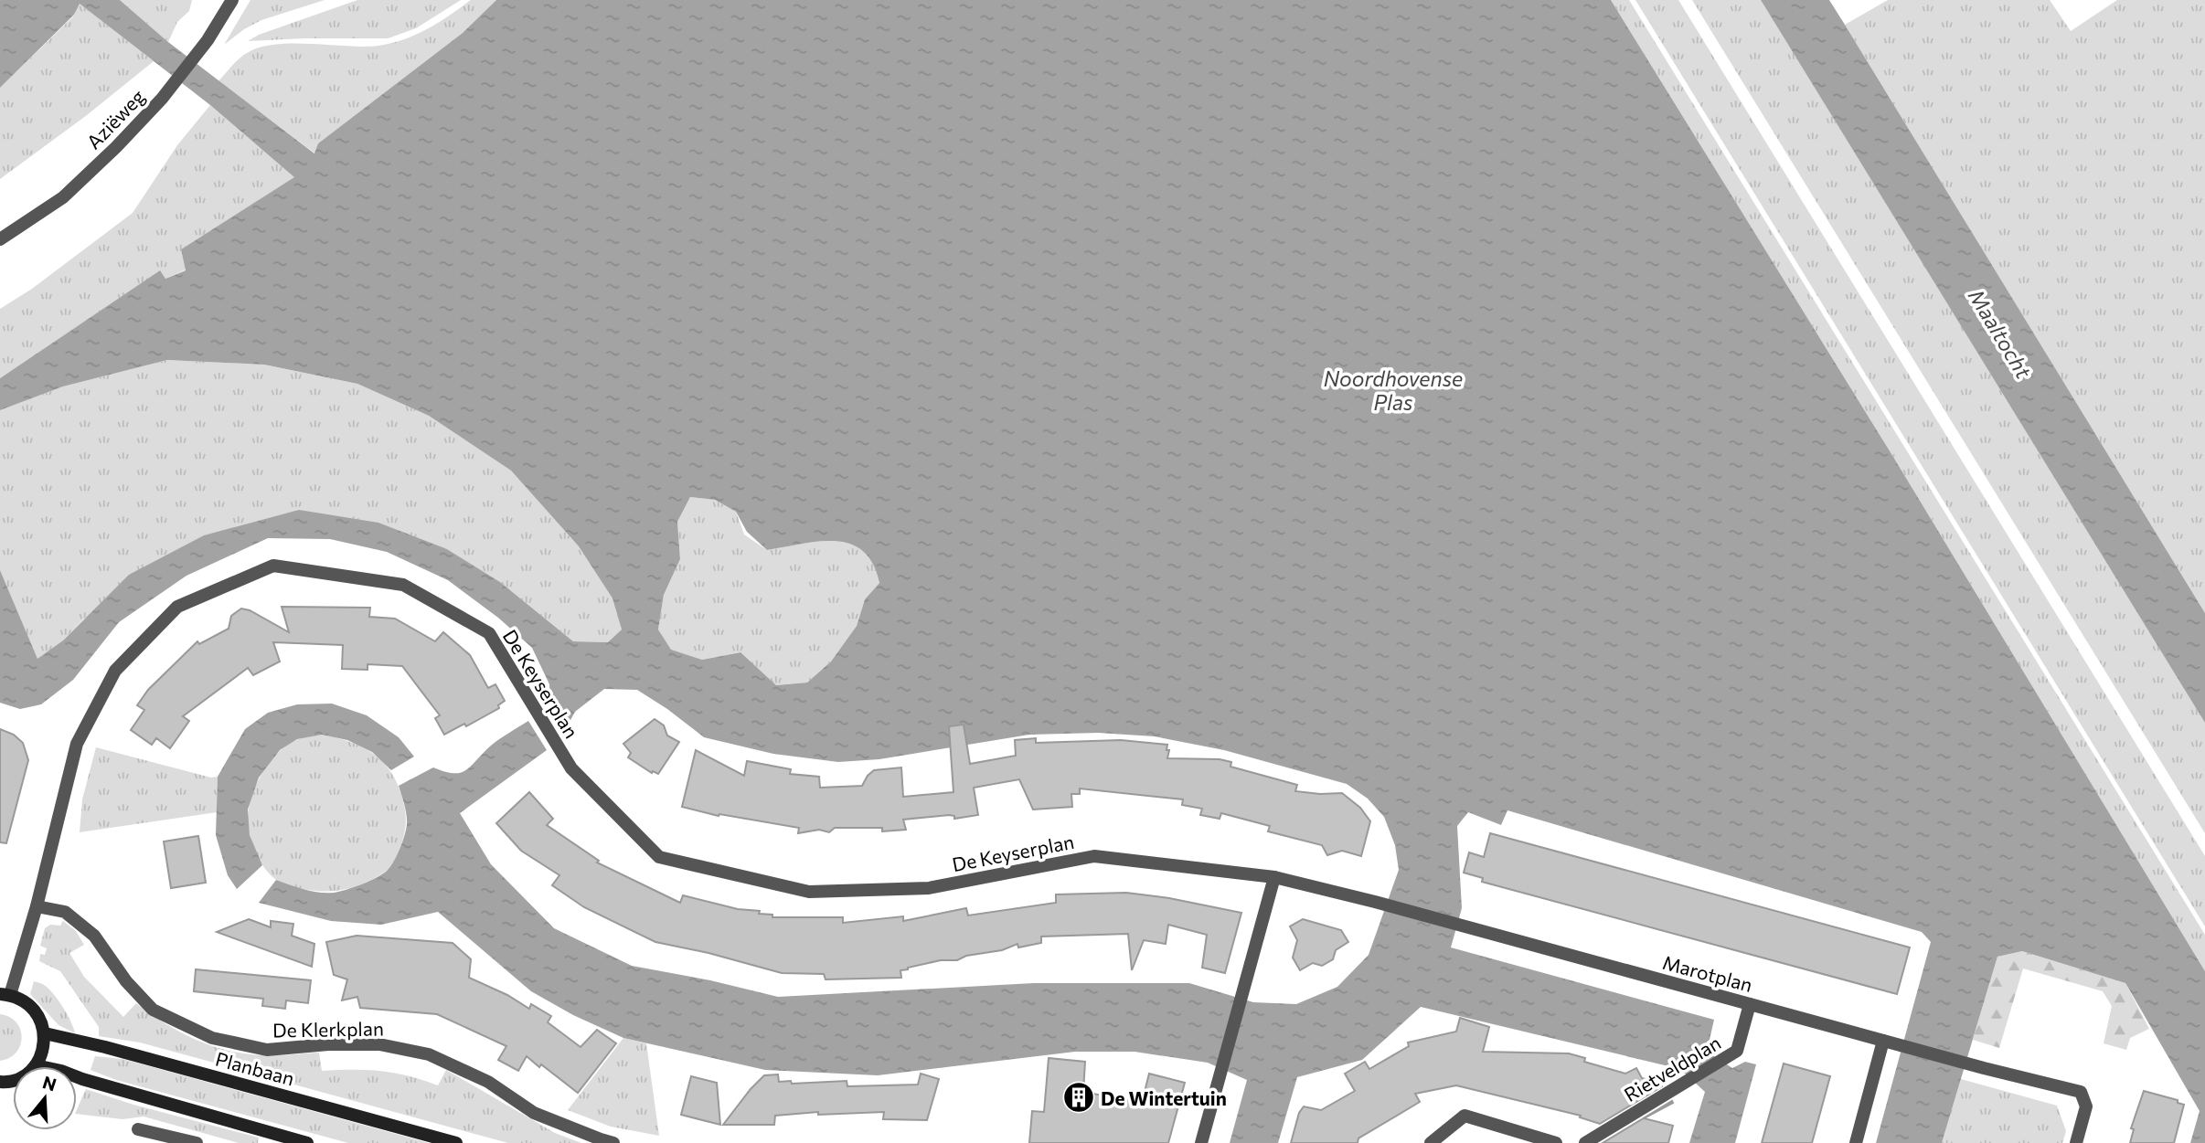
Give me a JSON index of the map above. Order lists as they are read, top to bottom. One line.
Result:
{"streets":{"street":["Aziëweg","De Keyserplan","Marotplan","De Klerkplan","Planbaan","Rietveldplan"]},"crossings":[["De Keyserplan","Marotplan"],["De Keyserplan","De Klerkplan"],["Marotplan","Rietveldplan"]],"water":["Maaltocht","Noordhovense Plas"],"places":{"building":["De Wintertuin"]},"north":"top"}
